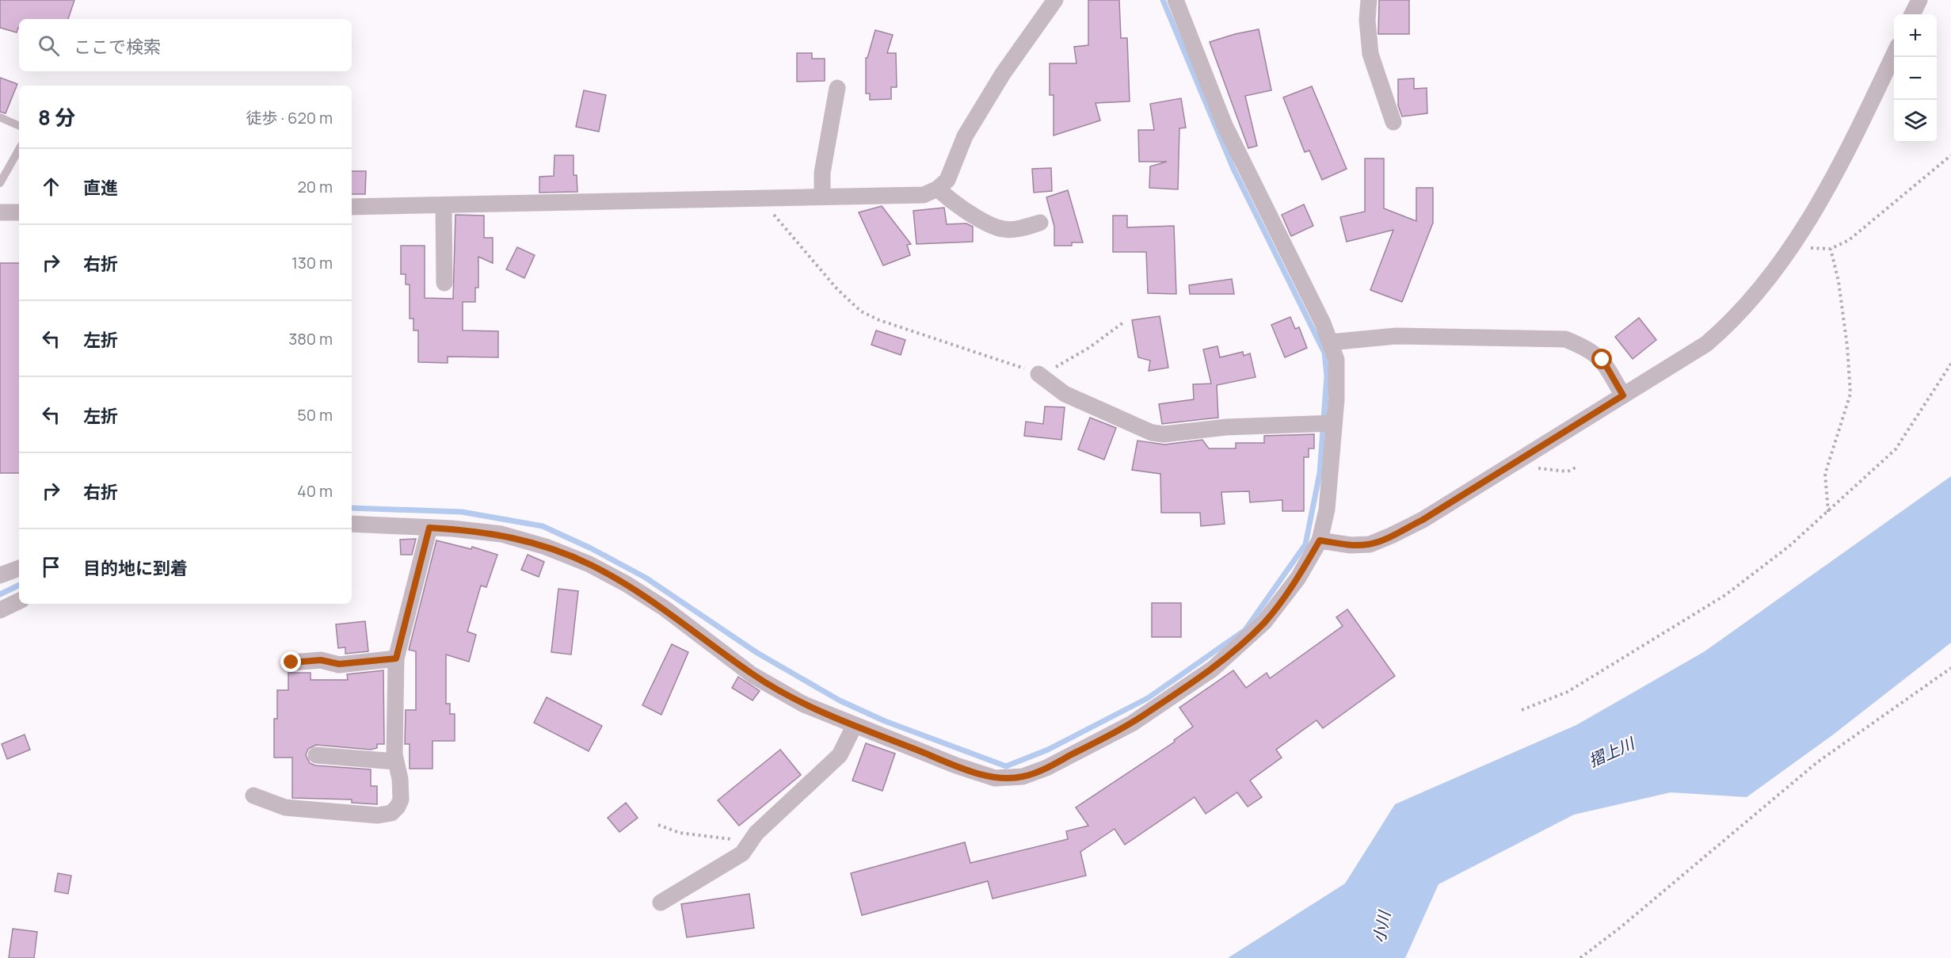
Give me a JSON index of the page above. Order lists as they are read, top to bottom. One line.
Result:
{"water":["摺上川","小川"],"page":{"map_buttons":["+","−"],"search":"ここで検索","heading":["8 分","徒歩 · 620 m"],"list":[["直進","20 m"],["右折","130 m"],["左折","380 m"],["左折","50 m"],["右折","40 m"],"目的地に到着"]}}
